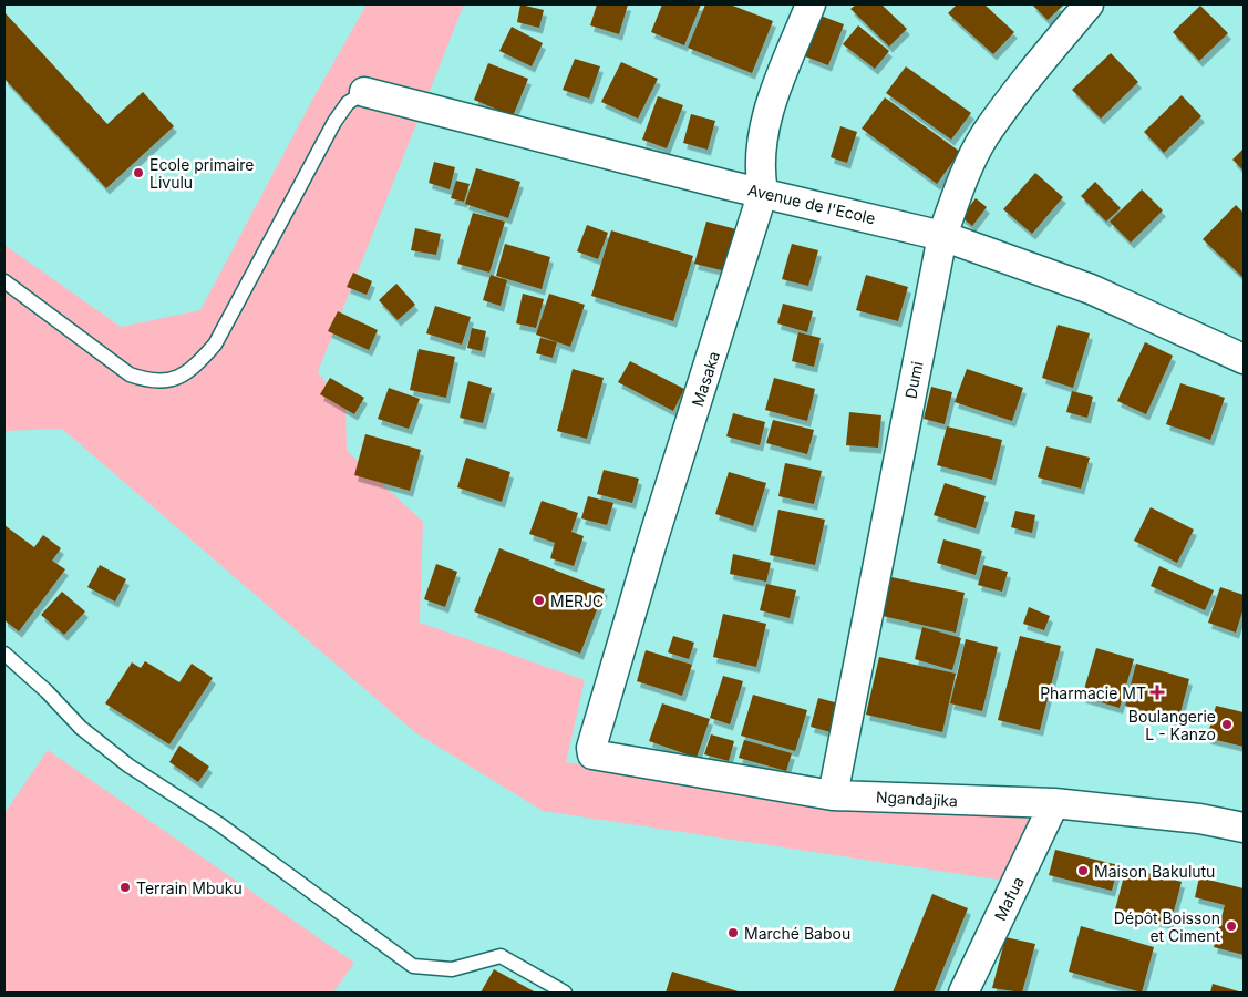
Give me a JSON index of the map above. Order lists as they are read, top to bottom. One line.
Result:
{"streets":{"street":["Avenue de l'Ecole","Masaka","Dumi","Ngandajika","Mafua"]},"crossings":[["Avenue de l'Ecole","Masaka"],["Avenue de l'Ecole","Dumi"],["Masaka","Ngandajika"],["Dumi","Ngandajika"],["Ngandajika","Mafua"]],"places":{"other":["Ecole primaire Livulu","MERJC","Boulangerie L - Kanzo","Maison Bakulutu","Terrain Mbuku","Dépôt Boisson et Ciment","Marché Babou"],"health":["Pharmacie MT"]}}
